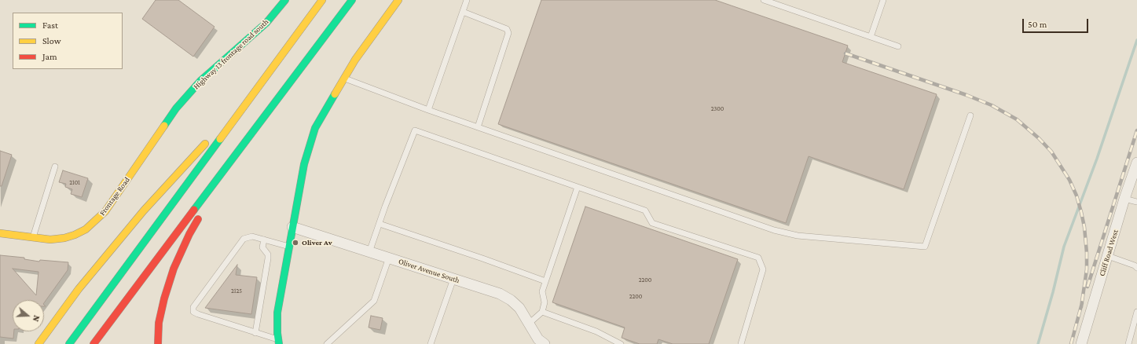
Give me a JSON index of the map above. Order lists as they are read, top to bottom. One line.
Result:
{"streets":{"main road":["Highway 13 frontage road south","Frontage Road"],"street":["Cliff Road West","Oliver Avenue South"]},"crossings":[["Highway 13 frontage road south","Frontage Road"]],"places":["Oliver Av"],"house_numbers":["2300","2101","2200","2125","2200"],"legend":["Fast","Slow","Jam"],"scale_bar":"50 m","north":"right"}
